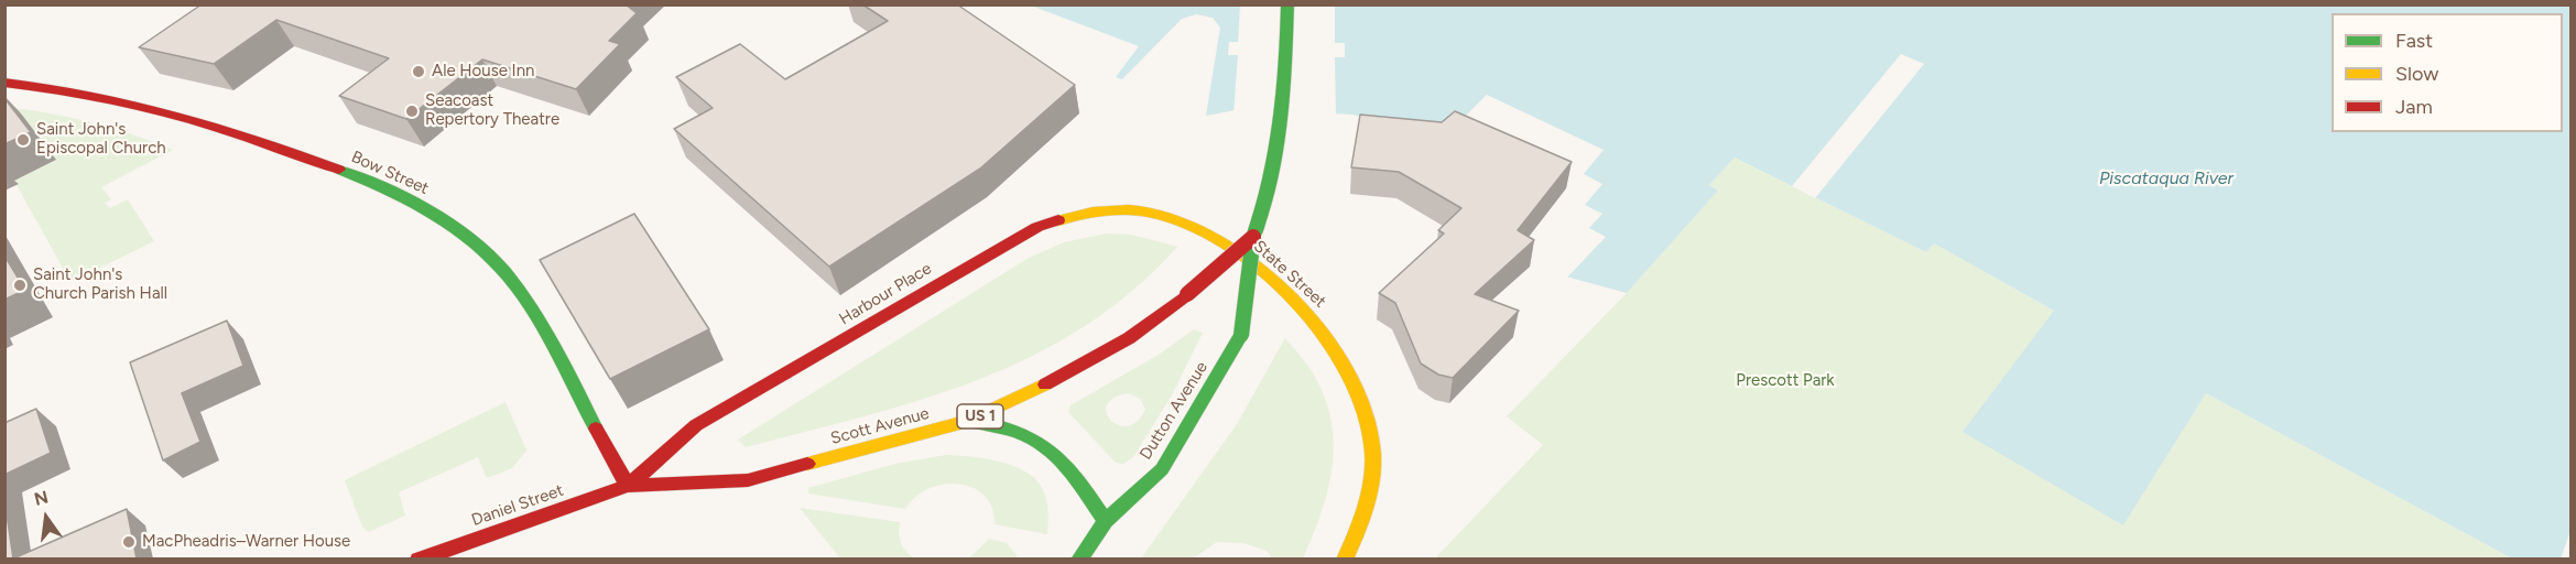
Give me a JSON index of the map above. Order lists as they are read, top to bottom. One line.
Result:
{"streets":{"street":["Bow Street","State Street","Harbour Place","Dutton Avenue","US 1","Scott Avenue","Daniel Street"]},"crossings":[["Bow Street","Harbour Place"],["Bow Street","Scott Avenue"],["Bow Street","Daniel Street"],["State Street","Harbour Place"],["Harbour Place","Scott Avenue"],["Harbour Place","Daniel Street"],["Dutton Avenue","US 1"],["Dutton Avenue","Scott Avenue"],["US 1","Scott Avenue"],["Scott Avenue","Daniel Street"]],"water":["Piscataqua River"],"parks":["Prescott Park"],"places":["Ale House Inn","Seacoast Repertory Theatre","Saint John's Episcopal Church","Saint John's Church Parish Hall","MacPheadris–Warner House"],"legend":["Fast","Slow","Jam"],"north":"top"}
